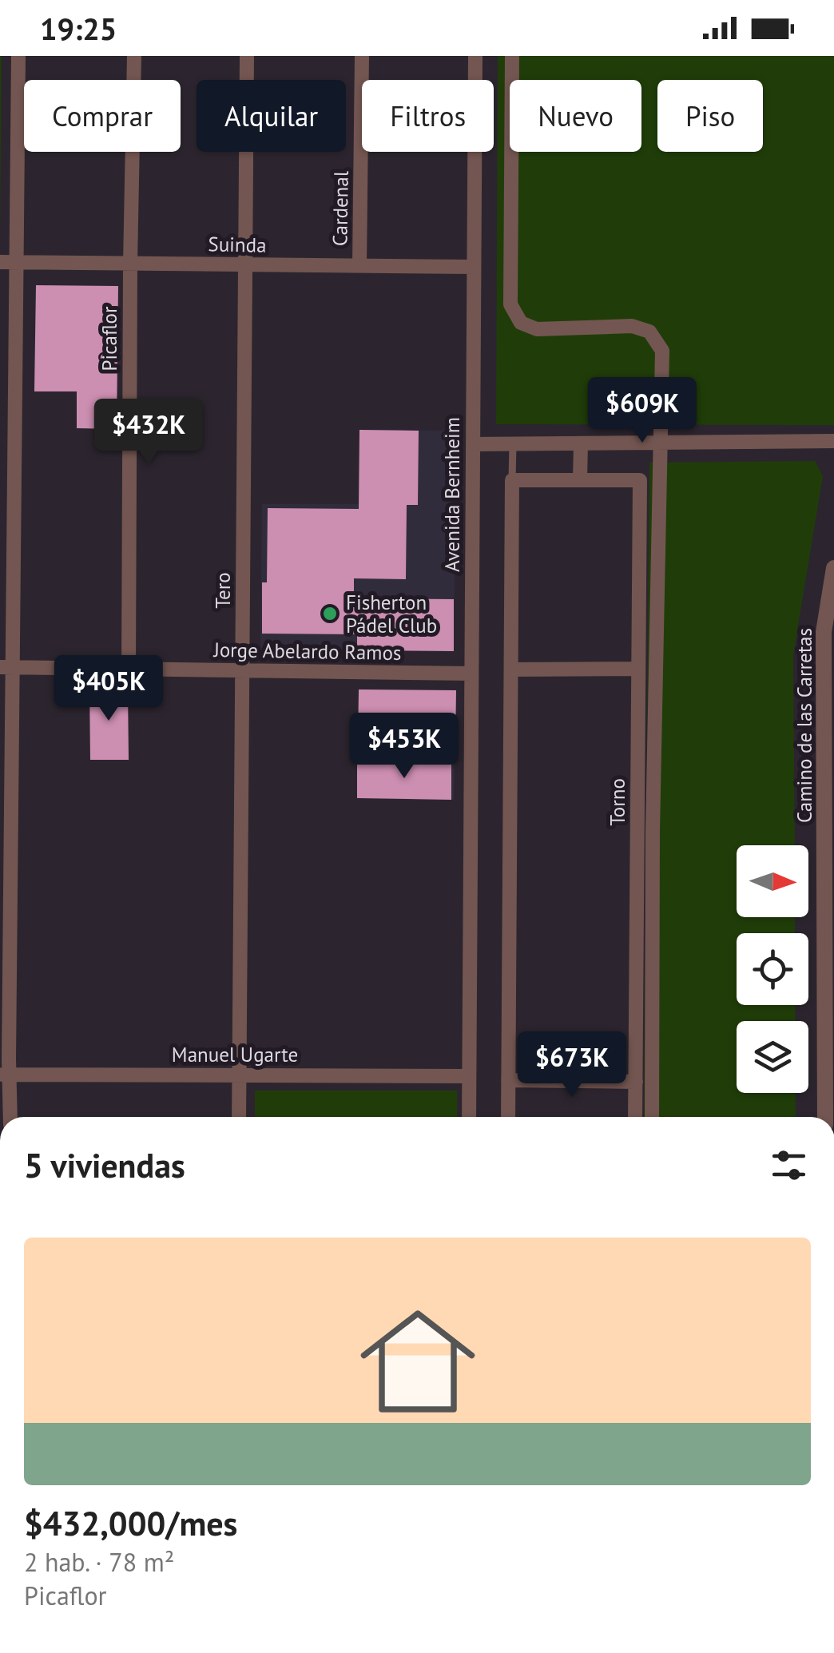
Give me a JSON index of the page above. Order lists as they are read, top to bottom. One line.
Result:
{"streets":{"street":["Cardenal","Suinda","Picaflor","Avenida Bernheim","Tero","Jorge Abelardo Ramos","Camino de las Carretas","Torno","Manuel Ugarte"]},"crossings":[["Cardenal","Suinda"],["Suinda","Picaflor"],["Suinda","Avenida Bernheim"],["Suinda","Tero"],["Picaflor","Jorge Abelardo Ramos"],["Avenida Bernheim","Jorge Abelardo Ramos"],["Avenida Bernheim","Manuel Ugarte"],["Tero","Jorge Abelardo Ramos"],["Tero","Manuel Ugarte"]],"places":["Fisherton Pádel Club"],"north":"right","page":{"status":"19:25","chip":["Comprar","Alquilar","Filtros","Nuevo","Piso"],"price":["$609K","$432K","$405K","$453K","$673K"],"heading":"5 viviendas","list":[{"name":"$432,000/mes","note":"2 hab. · 78 m² · Picaflor"}]}}
